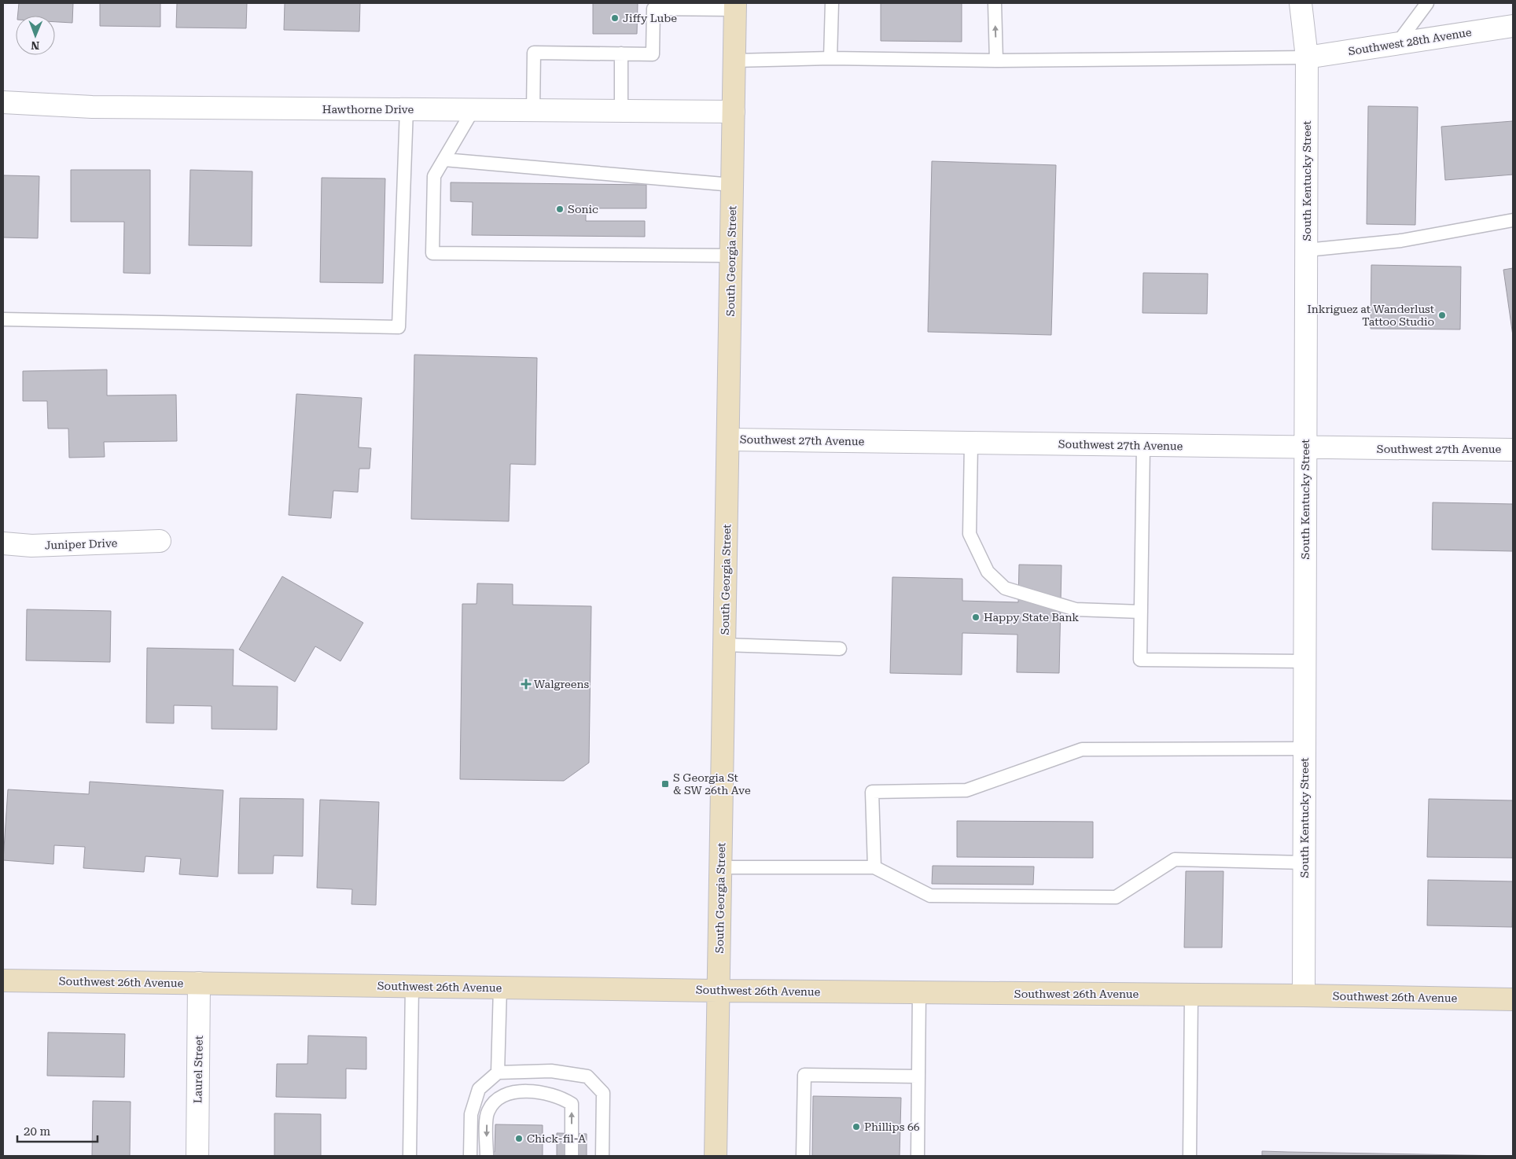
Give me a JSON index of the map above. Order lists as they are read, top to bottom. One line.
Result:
{"streets":{"main road":["South Georgia Street","Southwest 26th Avenue"],"street":["Southwest 28th Avenue","Hawthorne Drive","South Kentucky Street","Southwest 27th Avenue","Juniper Drive","Laurel Street"]},"crossings":[["Southwest 28th Avenue","South Kentucky Street"],["Hawthorne Drive","South Georgia Street"],["South Kentucky Street","Southwest 27th Avenue"],["South Kentucky Street","Southwest 26th Avenue"],["South Georgia Street","Southwest 27th Avenue"],["South Georgia Street","Southwest 26th Avenue"],["Southwest 26th Avenue","Laurel Street"]],"places":{"other":["Jiffy Lube","Sonic","Inkriguez at Wanderlust Tattoo Studio","Happy State Bank","Phillips 66","Chick-fil-A"],"health":["Walgreens"],"transit":["S Georgia St & SW 26th Ave"]},"scale_bar":"20 m","north":"bottom"}
